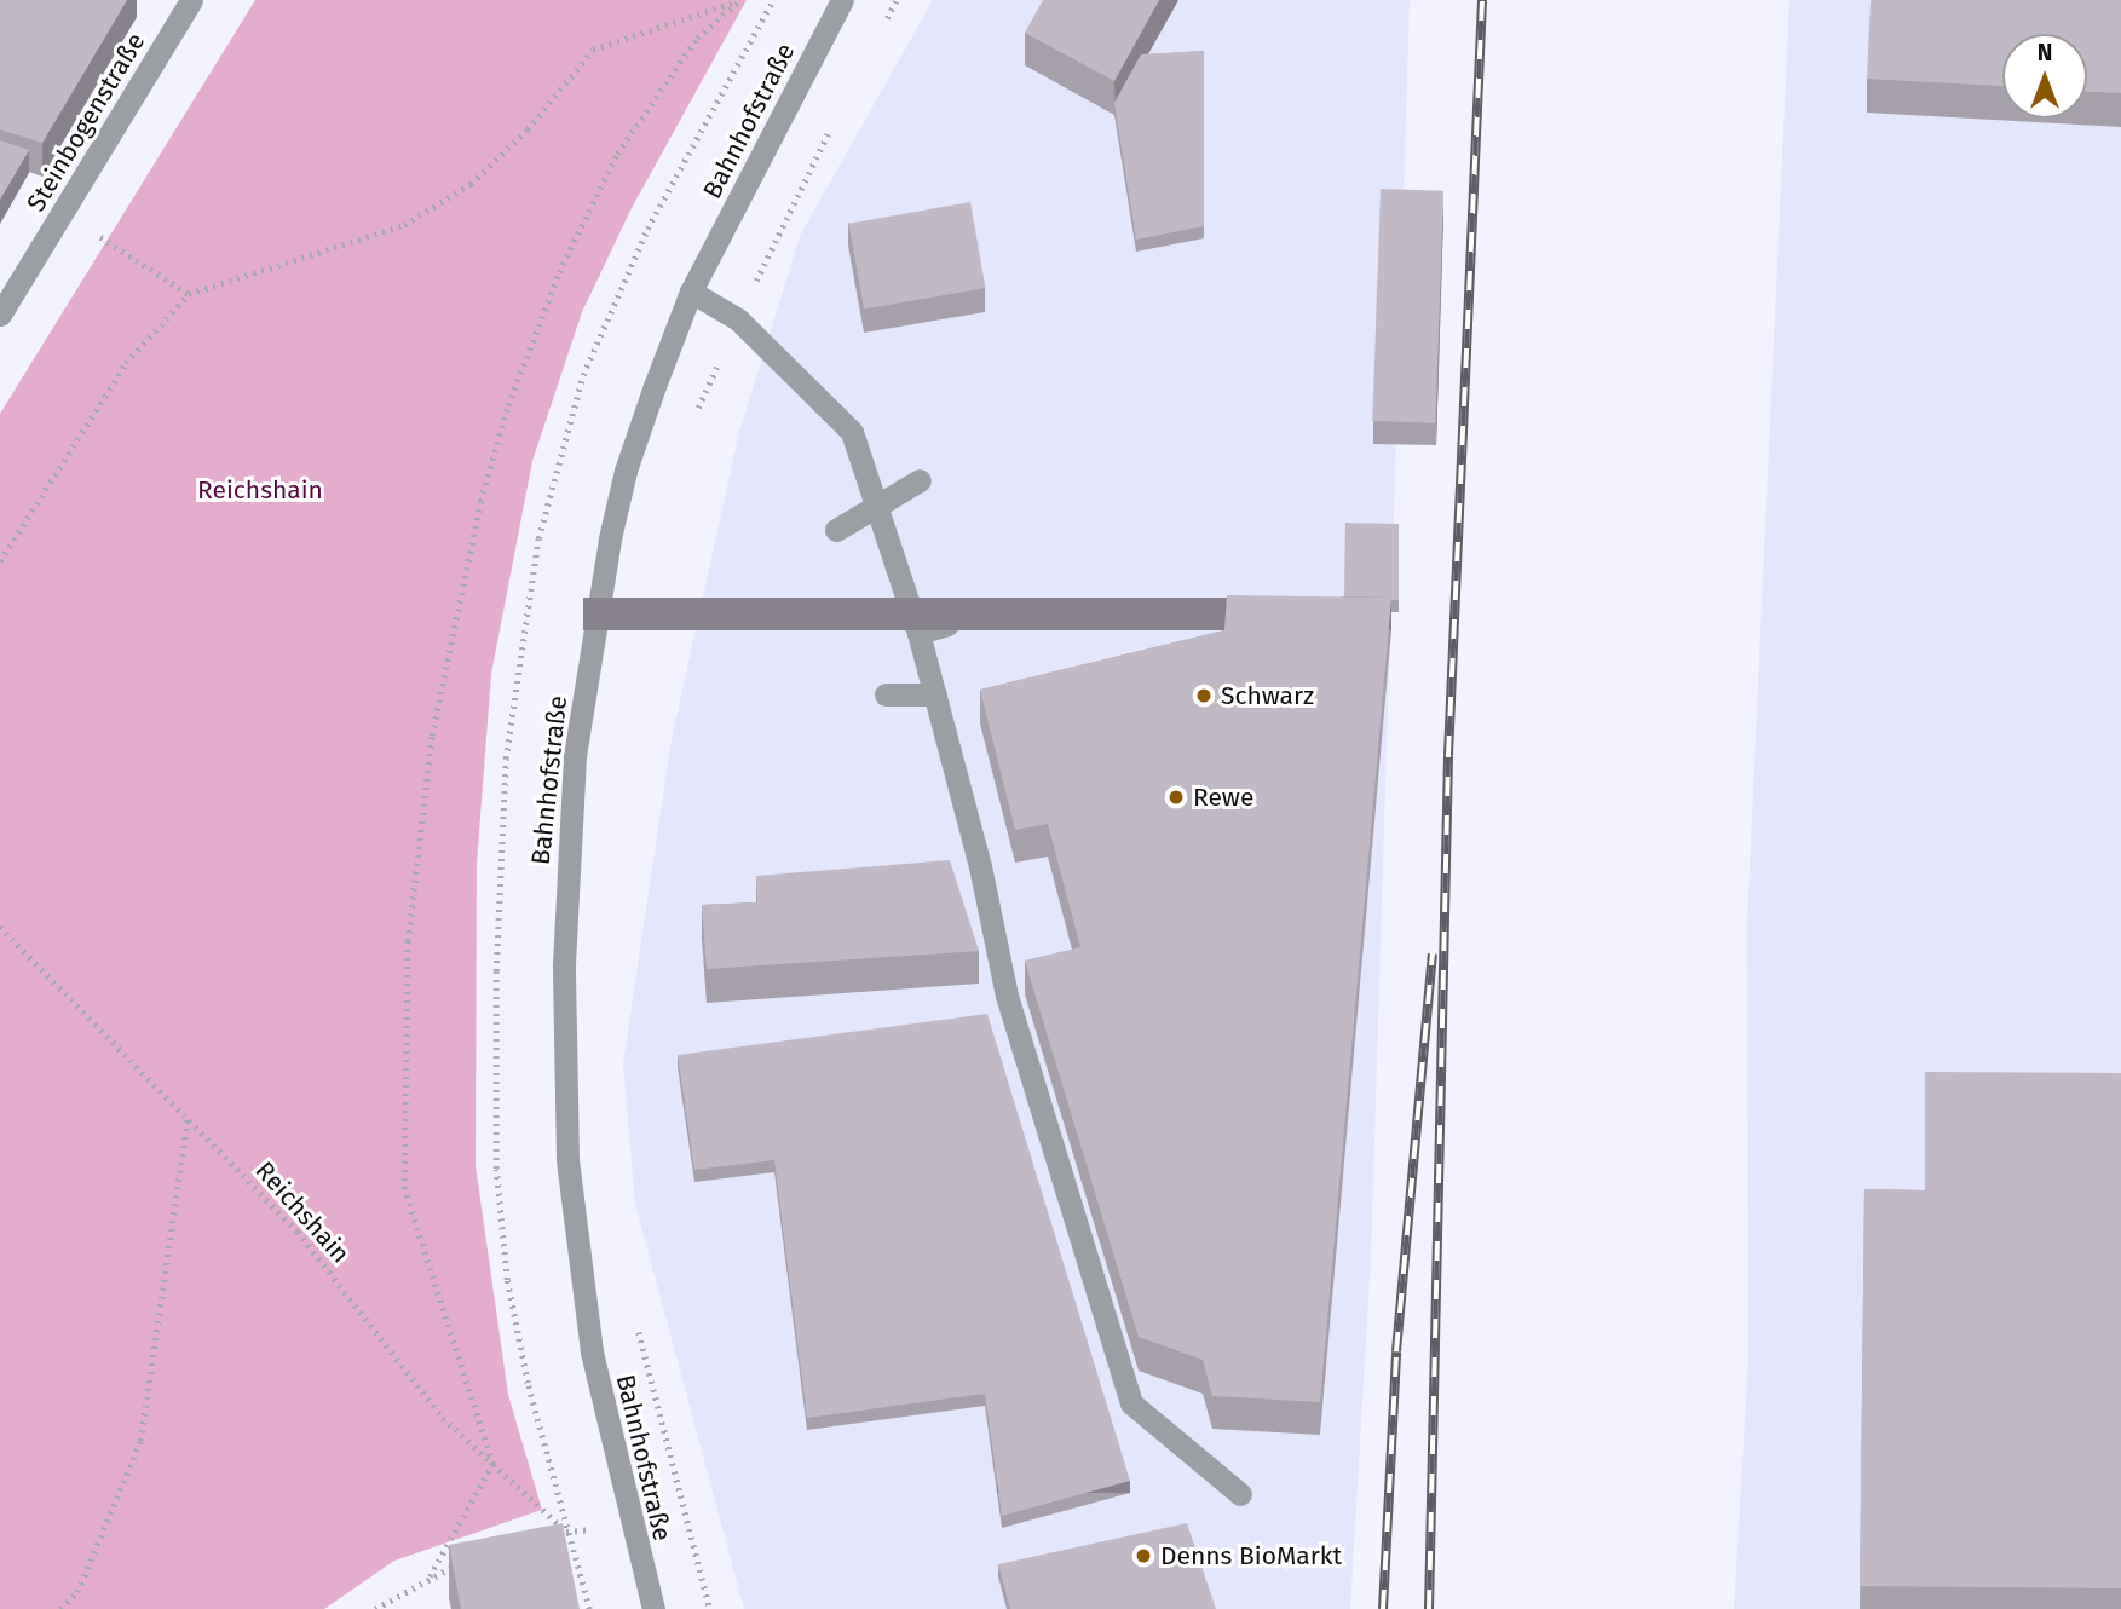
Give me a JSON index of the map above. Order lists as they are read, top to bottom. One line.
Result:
{"streets":{"street":["Bahnhofstraße","Steinbogenstraße"],"path":["Reichshain"]},"parks":["Reichshain"],"places":["Schwarz","Rewe","Denns BioMarkt"],"north":"top"}
